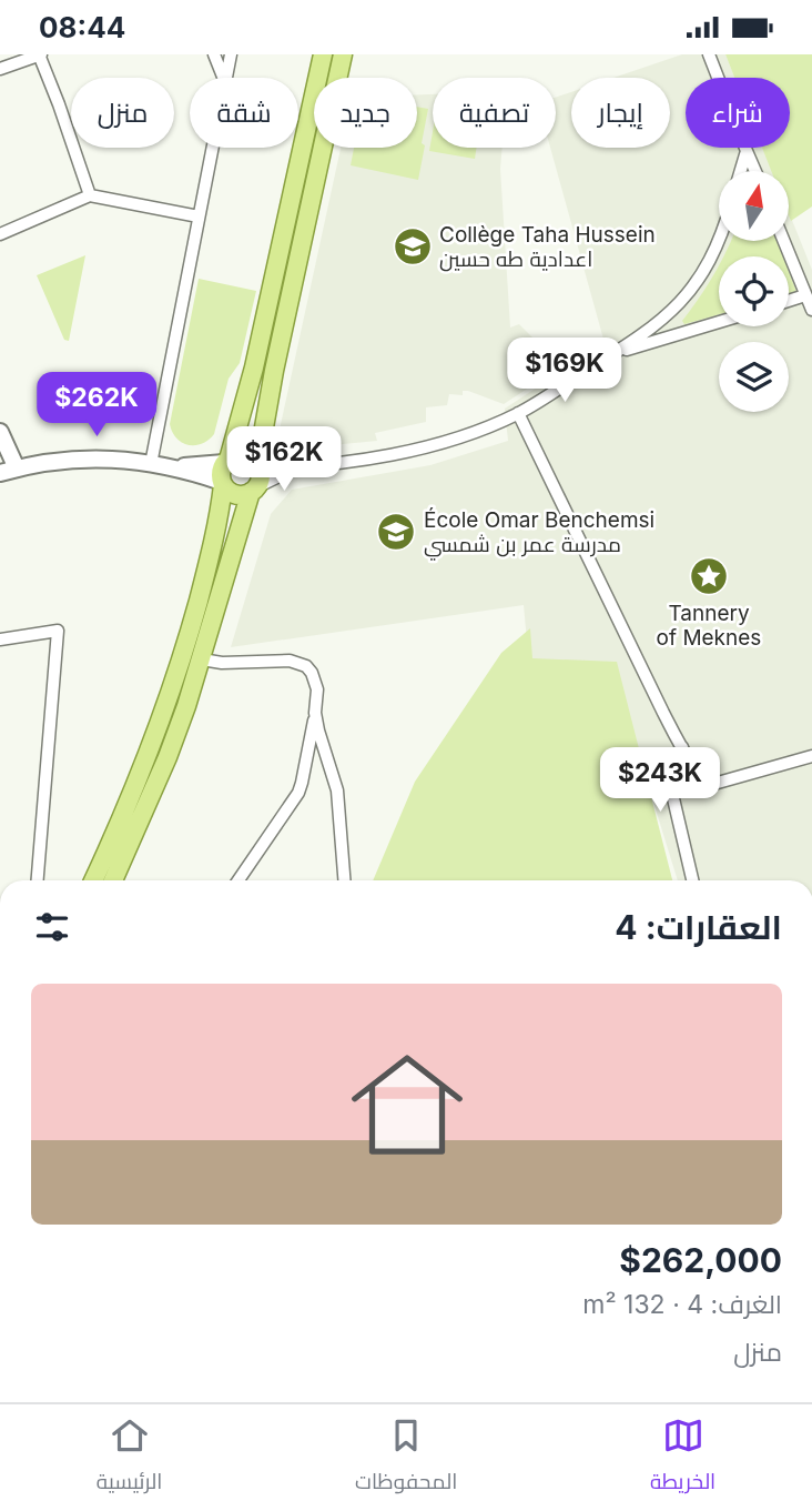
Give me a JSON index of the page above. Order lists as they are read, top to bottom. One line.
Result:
{"places":{"school or university":["Collège Taha Hussein اعدادية طه حسين","École Omar Benchemsi مدرسة عمر بن شمسي"],"place":["Tannery of Meknes"]},"north":"top","page":{"status":"08:44","chip":["شراء","إيجار","تصفية","جديد","شقة","منزل"],"price":["$169K","$262K","$162K","$243K"],"heading":"العقارات: 4","list":[{"name":"$262,000","note":"الغرف: 4 · 132 m² · منزل"}],"tabs":["الخريطة","المحفوظات","الرئيسية"]}}
